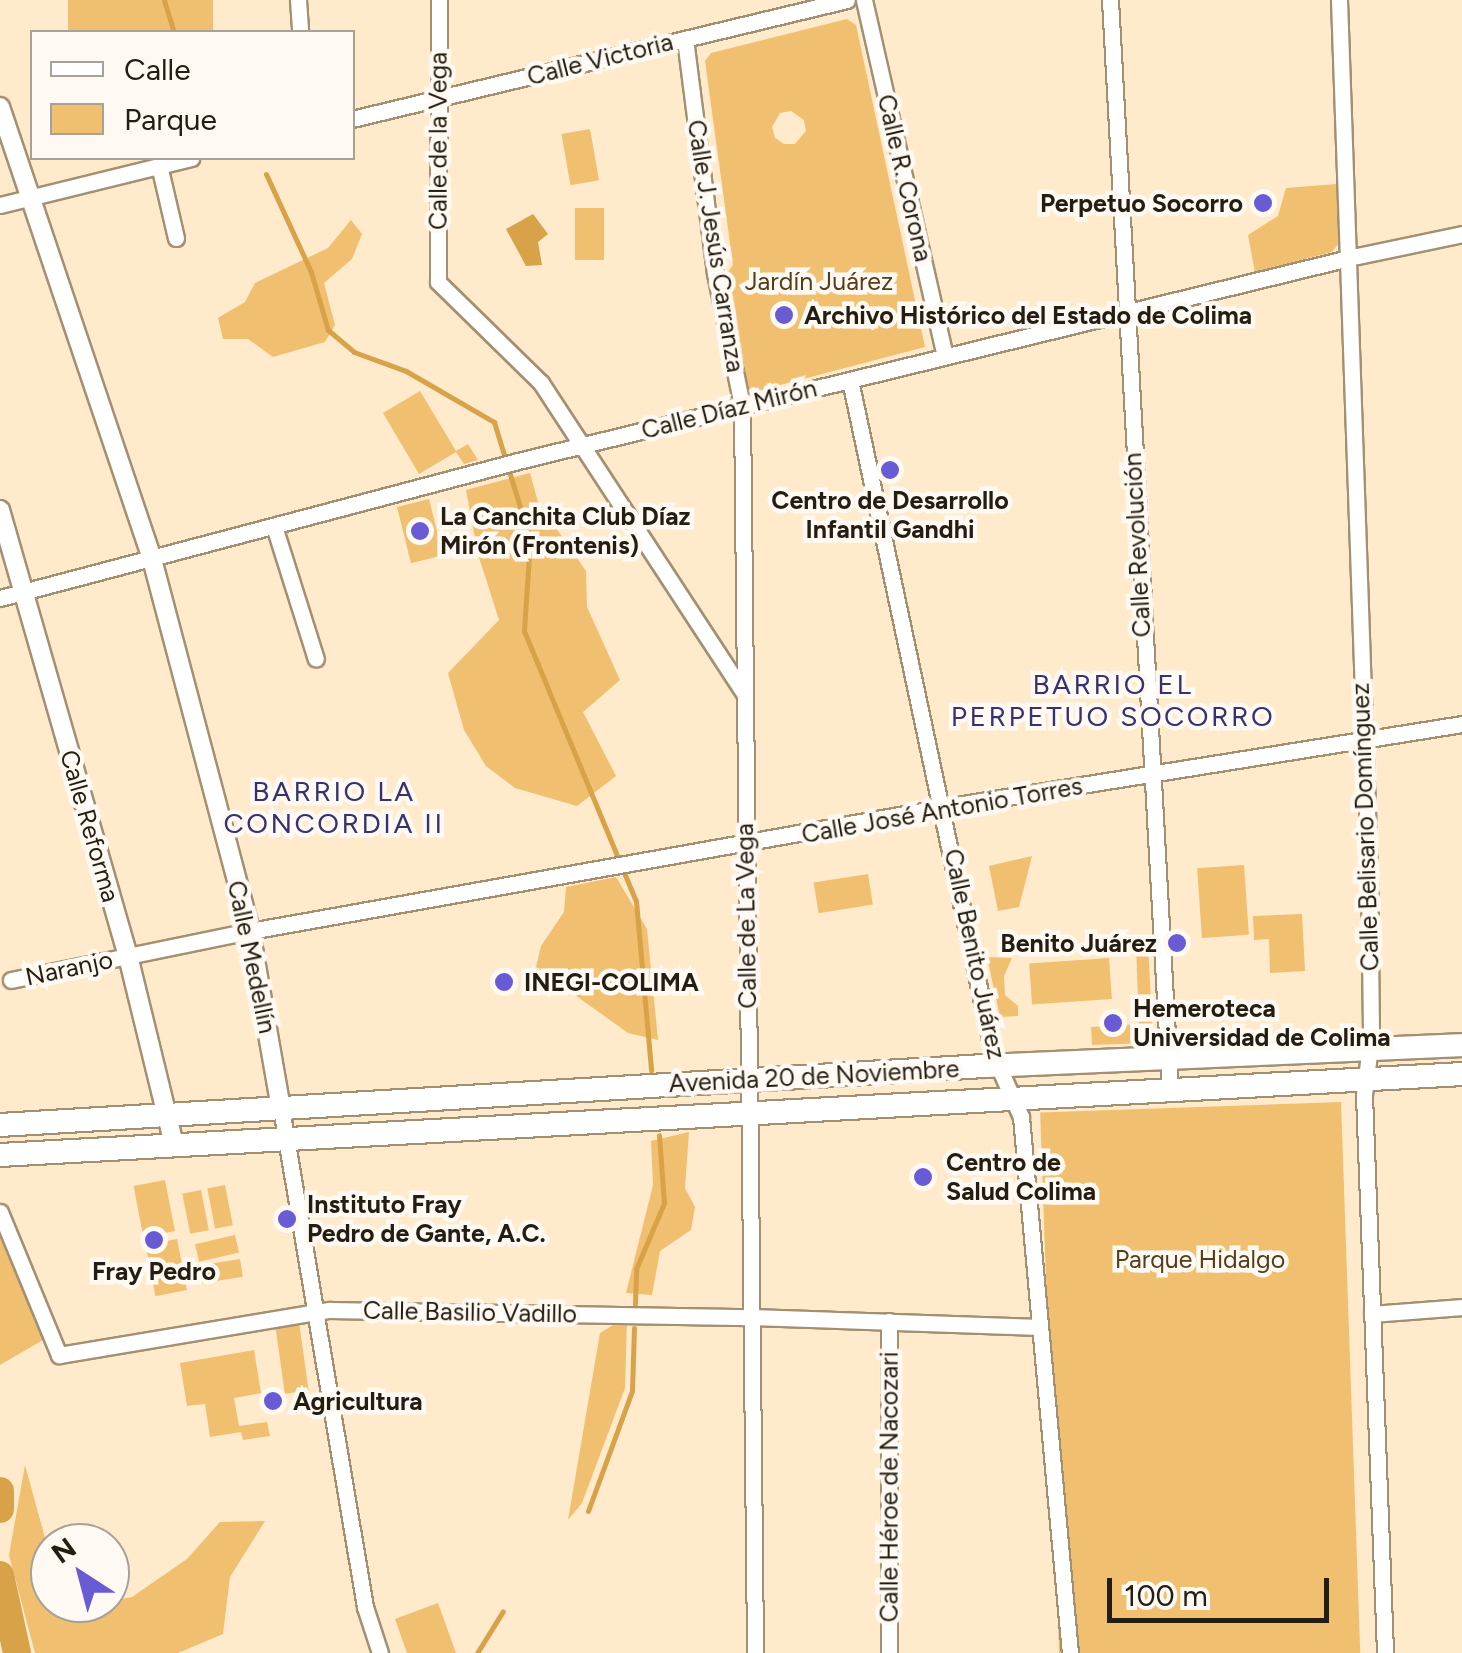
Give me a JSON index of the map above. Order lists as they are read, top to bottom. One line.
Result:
{"streets":{"main road":["Avenida 20 de Noviembre"],"street":["Calle Victoria","Calle de la Vega","Calle R. Corona","Calle J. Jesús Carranza","Calle Díaz Mirón","Calle Revolución","Calle José Antonio Torres","Calle Reforma","Calle Belisario Domínguez","Calle de La Vega","Calle Benito Juárez","Calle Medellín","Naranjo","Calle Basilio Vadillo","Calle Héroe de Nacozari"]},"crossings":[["Calle Victoria","Calle de la Vega"],["Calle Victoria","Calle J. Jesús Carranza"],["Calle de la Vega","Calle Díaz Mirón"],["Calle R. Corona","Calle Díaz Mirón"],["Calle J. Jesús Carranza","Calle Díaz Mirón"],["Calle J. Jesús Carranza","Calle de La Vega"],["Calle Díaz Mirón","Calle Revolución"],["Calle Díaz Mirón","Calle Reforma"],["Calle Díaz Mirón","Calle Belisario Domínguez"],["Calle Díaz Mirón","Calle Benito Juárez"],["Calle Díaz Mirón","Calle Medellín"],["Calle Revolución","Calle José Antonio Torres"],["Calle Revolución","Avenida 20 de Noviembre"],["Calle José Antonio Torres","Calle Reforma"],["Calle José Antonio Torres","Calle Belisario Domínguez"],["Calle José Antonio Torres","Calle de La Vega"],["Calle José Antonio Torres","Calle Benito Juárez"],["Calle José Antonio Torres","Calle Medellín"],["Calle José Antonio Torres","Naranjo"],["Calle Reforma","Naranjo"],["Calle Reforma","Avenida 20 de Noviembre"],["Calle Belisario Domínguez","Avenida 20 de Noviembre"],["Calle de La Vega","Avenida 20 de Noviembre"],["Calle de La Vega","Calle Basilio Vadillo"],["Calle Benito Juárez","Avenida 20 de Noviembre"],["Calle Benito Juárez","Calle Basilio Vadillo"],["Calle Medellín","Avenida 20 de Noviembre"],["Calle Medellín","Calle Basilio Vadillo"],["Calle Basilio Vadillo","Calle Héroe de Nacozari"]],"districts":["BARRIO EL PERPETUO SOCORRO","BARRIO LA CONCORDIA II"],"parks":["Jardín Juárez","Parque Hidalgo"],"places":["Perpetuo Socorro","Archivo Histórico del Estado de Colima","Centro de Desarrollo Infantil Gandhi","La Canchita Club Díaz Mirón (Frontenis)","Benito Juárez","INEGI-COLIMA","Hemeroteca Universidad de Colima","Centro de Salud Colima","Instituto Fray Pedro de Gante, A.C.","Fray Pedro","Agricultura"],"legend":["Calle","Parque"],"scale_bar":"100 m","north":"top left"}
